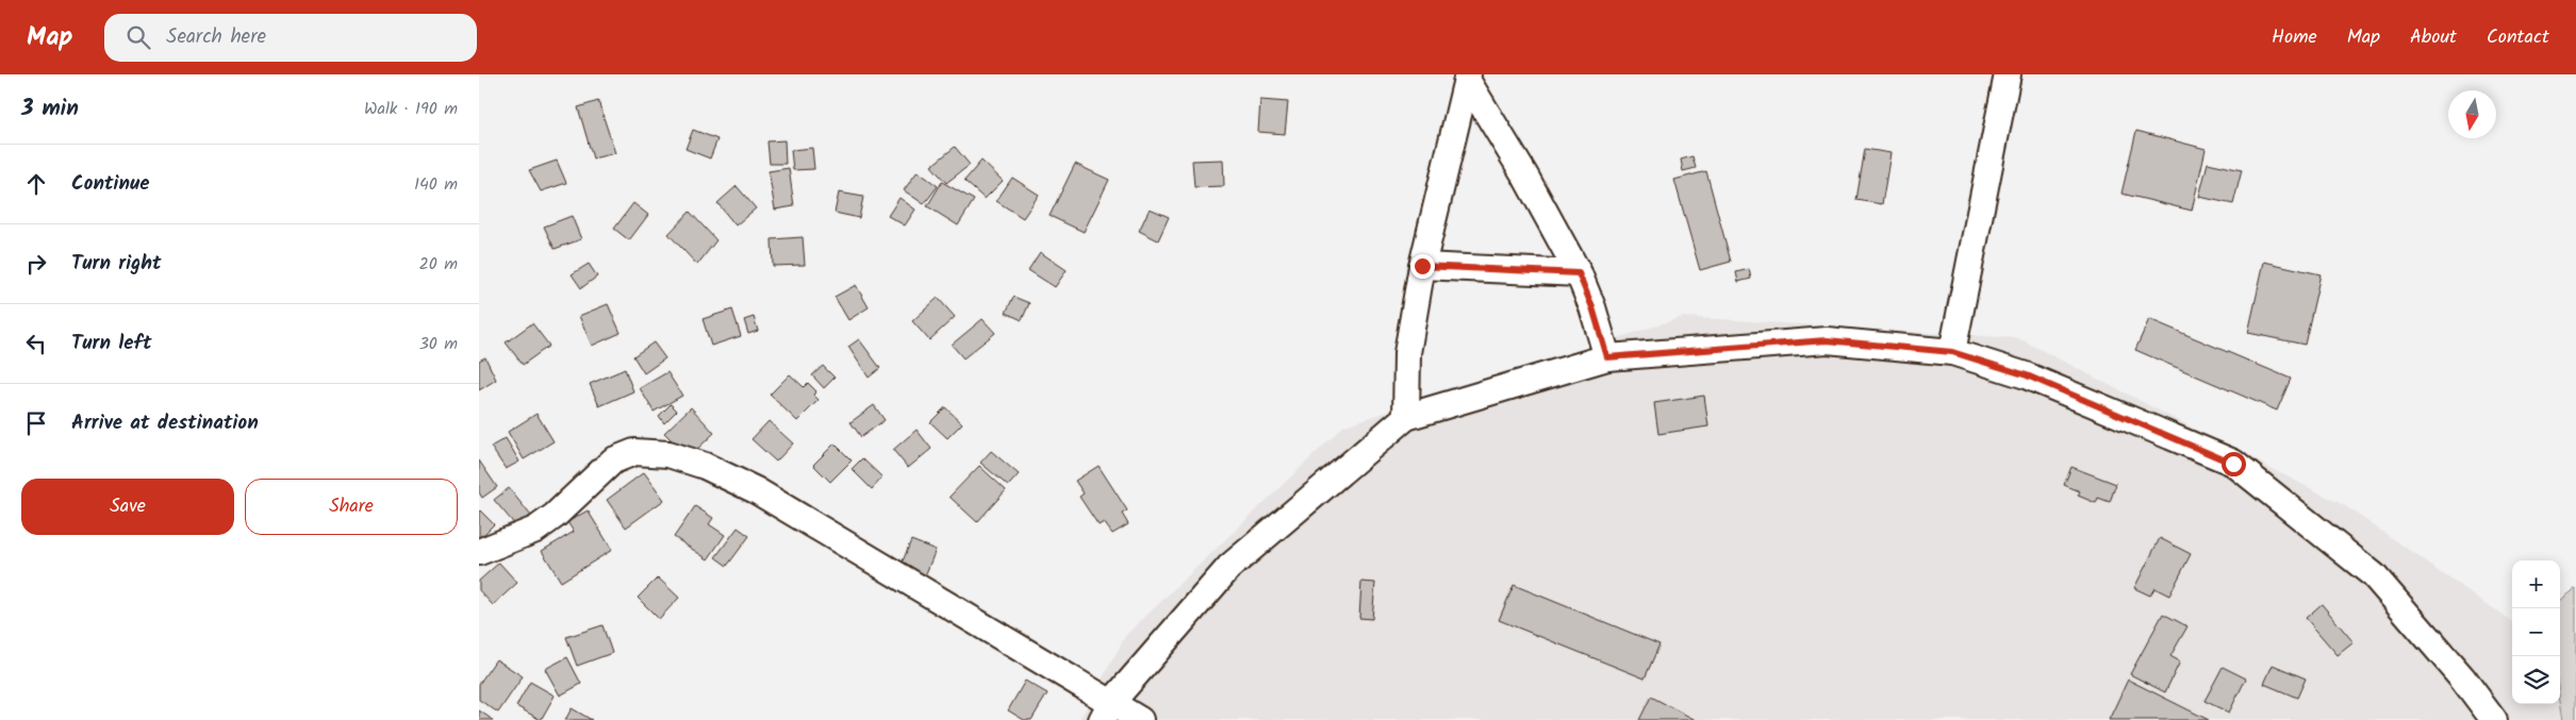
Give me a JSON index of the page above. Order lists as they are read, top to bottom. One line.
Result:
{"north":"bottom","page":{"header":"Map","search":"Search here","nav":["Home","Map","About","Contact"],"heading":["3 min","Walk · 190 m"],"list":[["Continue","140 m"],["Turn right","20 m"],["Turn left","30 m"],"Arrive at destination"],"buttons":["Save","Share"],"map_buttons":["+","−"]}}
